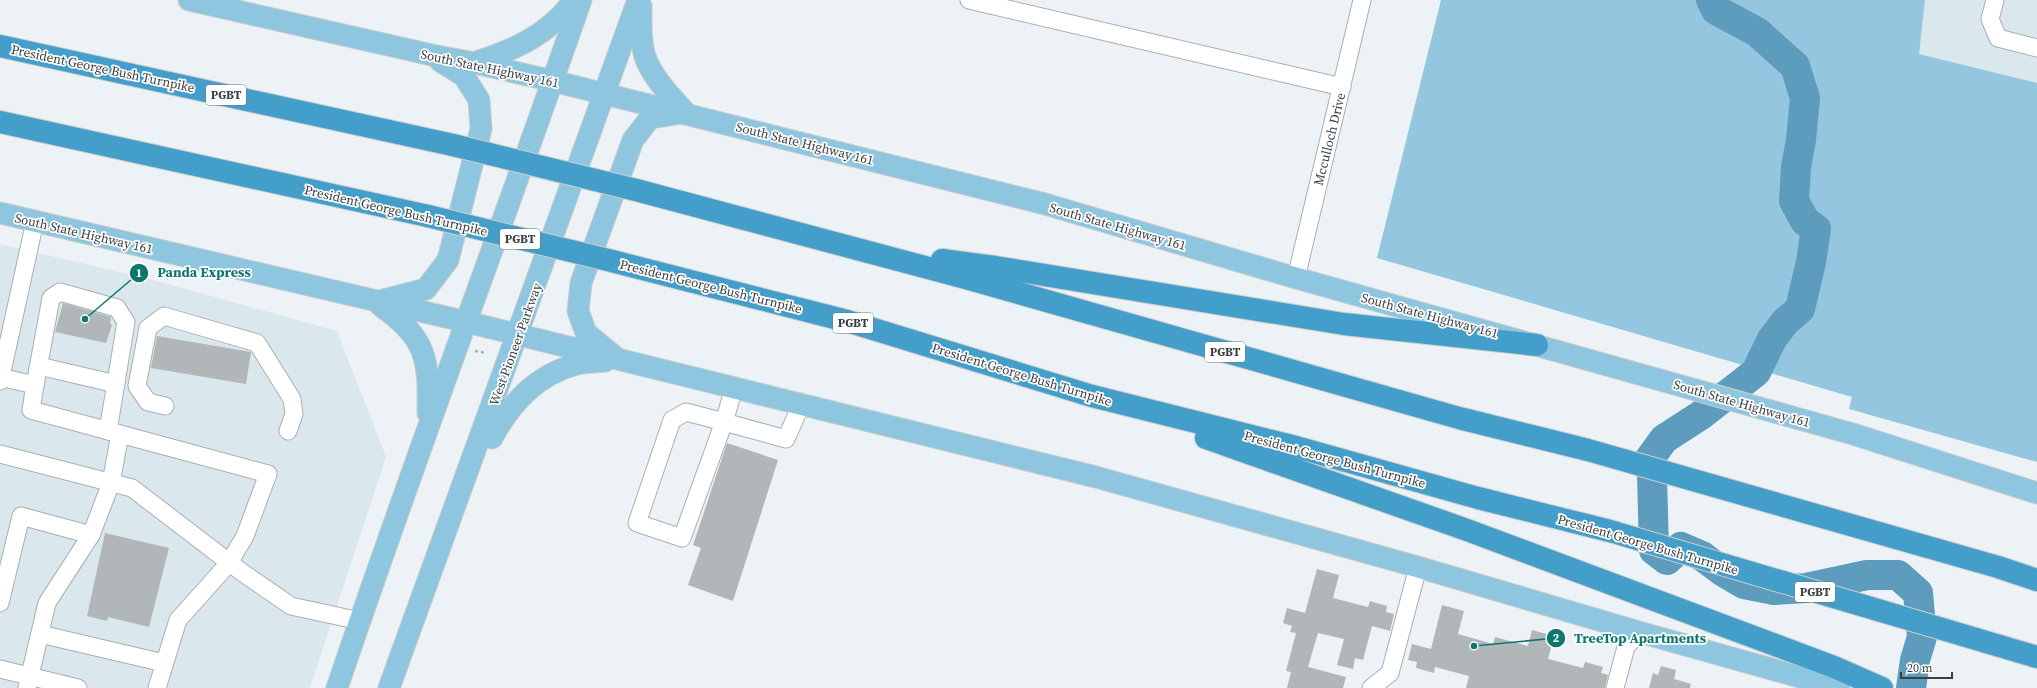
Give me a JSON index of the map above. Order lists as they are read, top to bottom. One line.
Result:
{"streets":{"highway":["President George Bush Turnpike","PGBT"],"main road":["South State Highway 161","West Pioneer Parkway"],"lane":["Mcculloch Drive"]},"crossings":[["South State Highway 161","Mcculloch Drive"],["South State Highway 161","West Pioneer Parkway"]],"places":["Panda Express","TreeTop Apartments"],"scale_bar":"20 m"}
